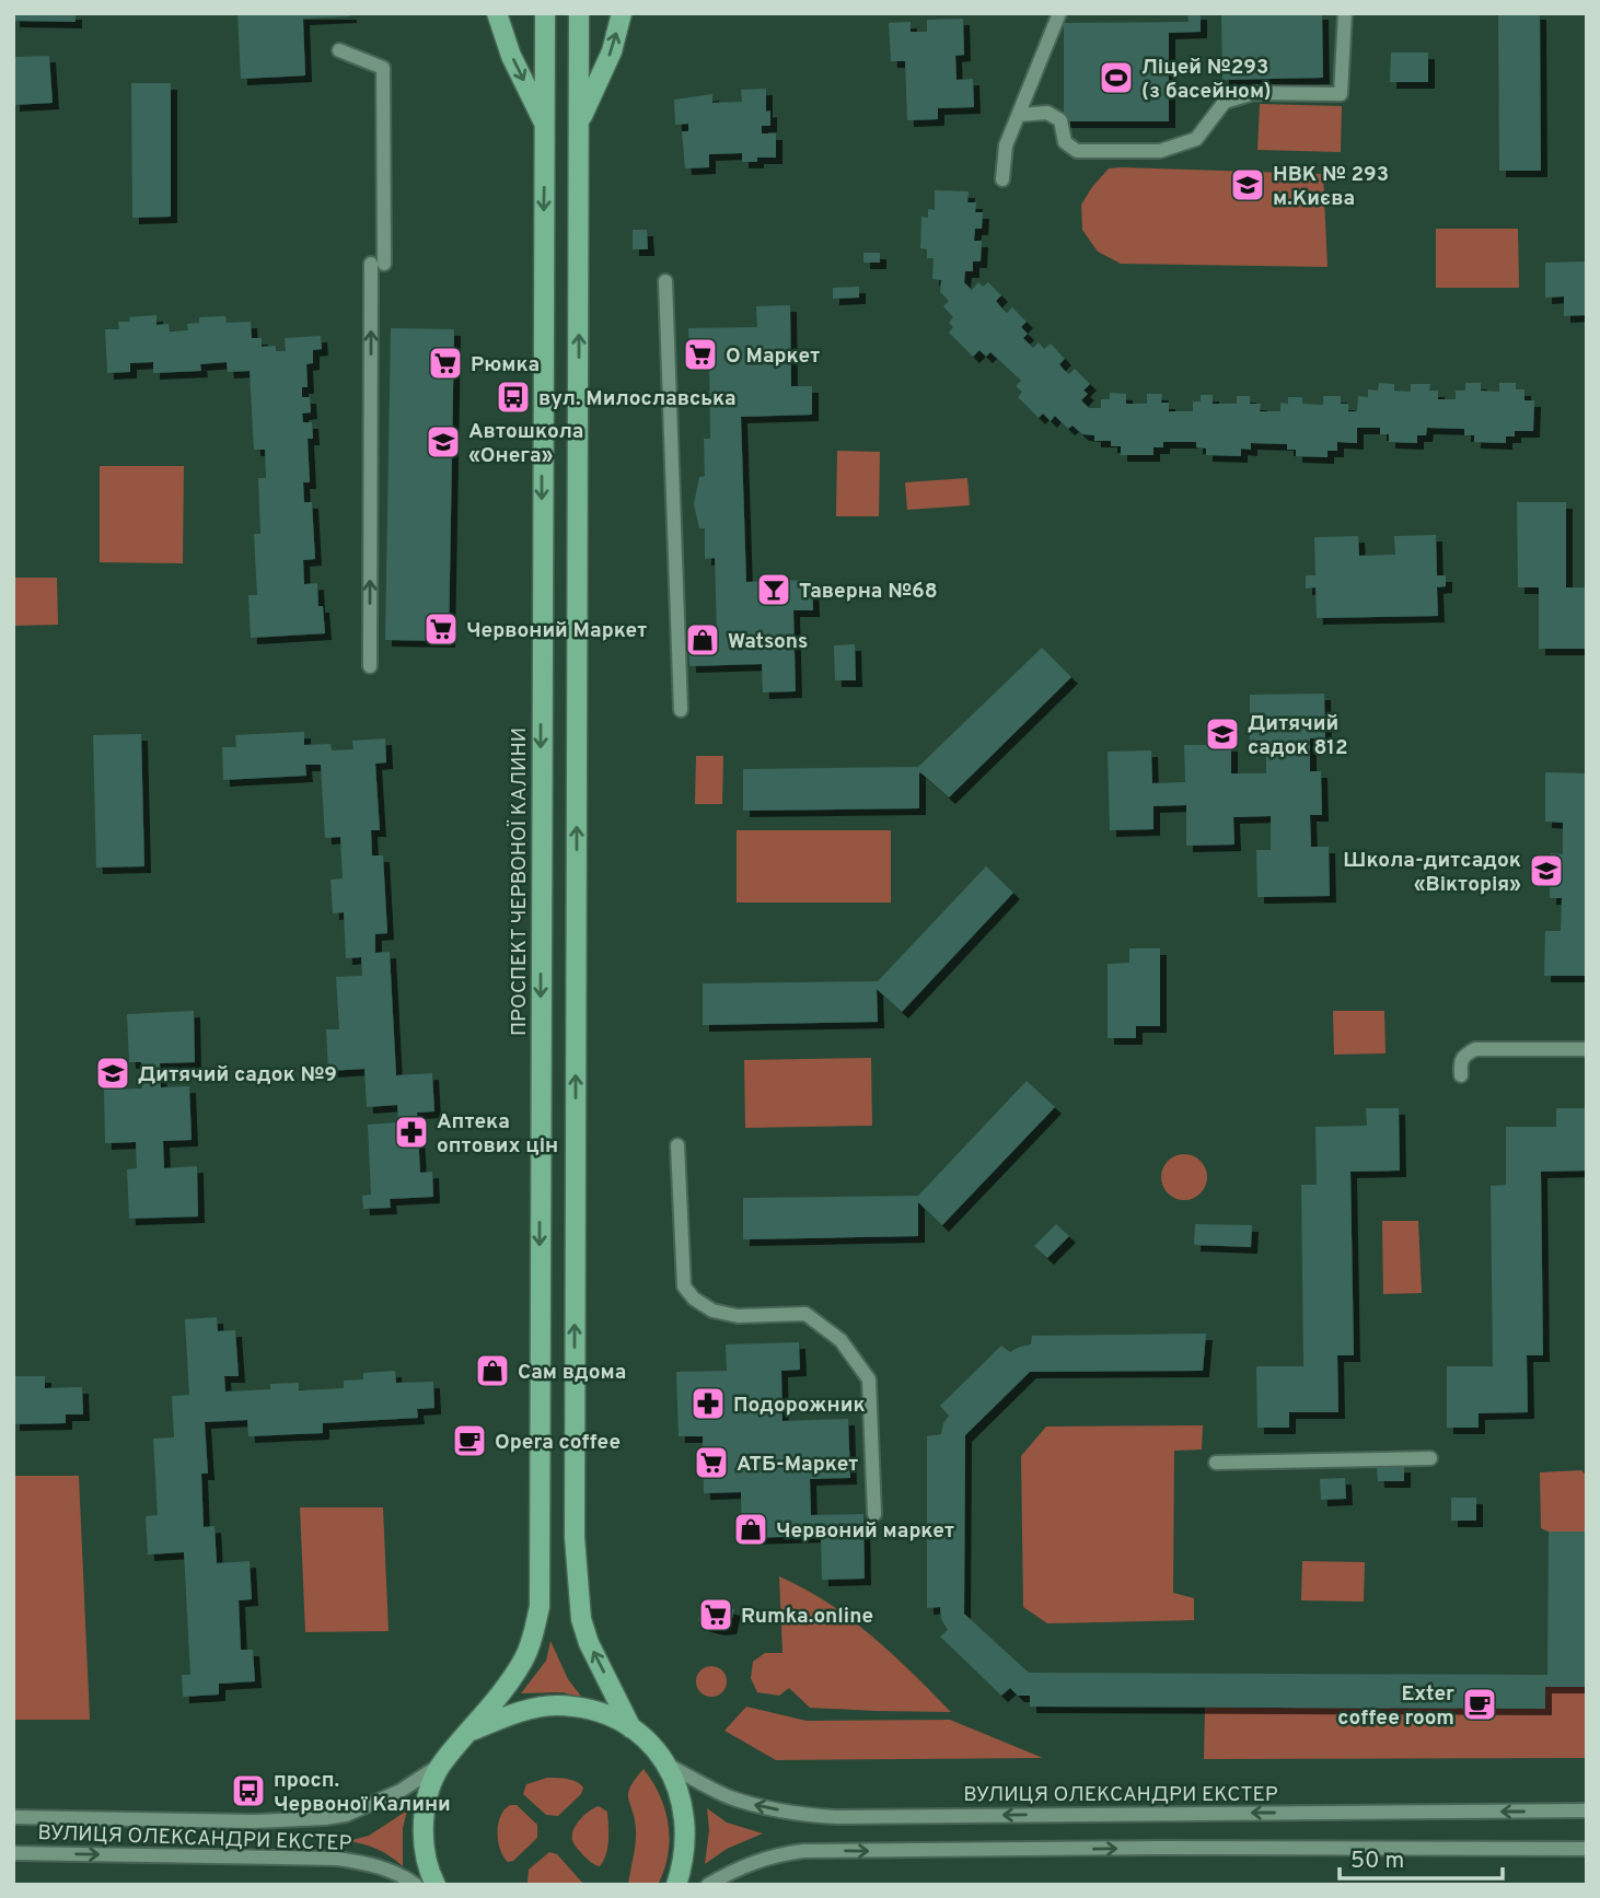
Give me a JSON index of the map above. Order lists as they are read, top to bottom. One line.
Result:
{"streets":{"main road":["ПРОСПЕКТ ЧЕРВОНОЇ КАЛИНИ"],"street":["ВУЛИЦЯ ОЛЕКСАНДРИ ЕКСТЕР"]},"crossings":[["ПРОСПЕКТ ЧЕРВОНОЇ КАЛИНИ","ВУЛИЦЯ ОЛЕКСАНДРИ ЕКСТЕР"]],"places":{"sports":["Ліцей №293 (з басейном)"],"school or university":["НВК № 293 м.Києва","Автошкола «Онега»","Дитячий садок 812","Школа-дитсадок «Вікторія»","Дитячий садок №9"],"supermarket":["О Маркет","Рюмка","Червоний Маркет","АТБ-Маркет","Rumka.online"],"bus stop":["вул. Милославська","просп. Червоної Калини"],"bar":["Таверна №68"],"shop":["Watsons","Сам вдома","Червоний маркет"],"pharmacy":["Аптека оптових цін","Подорожник"],"cafe":["Opera coffee","Exter coffee room"]},"scale_bar":"50 m"}
